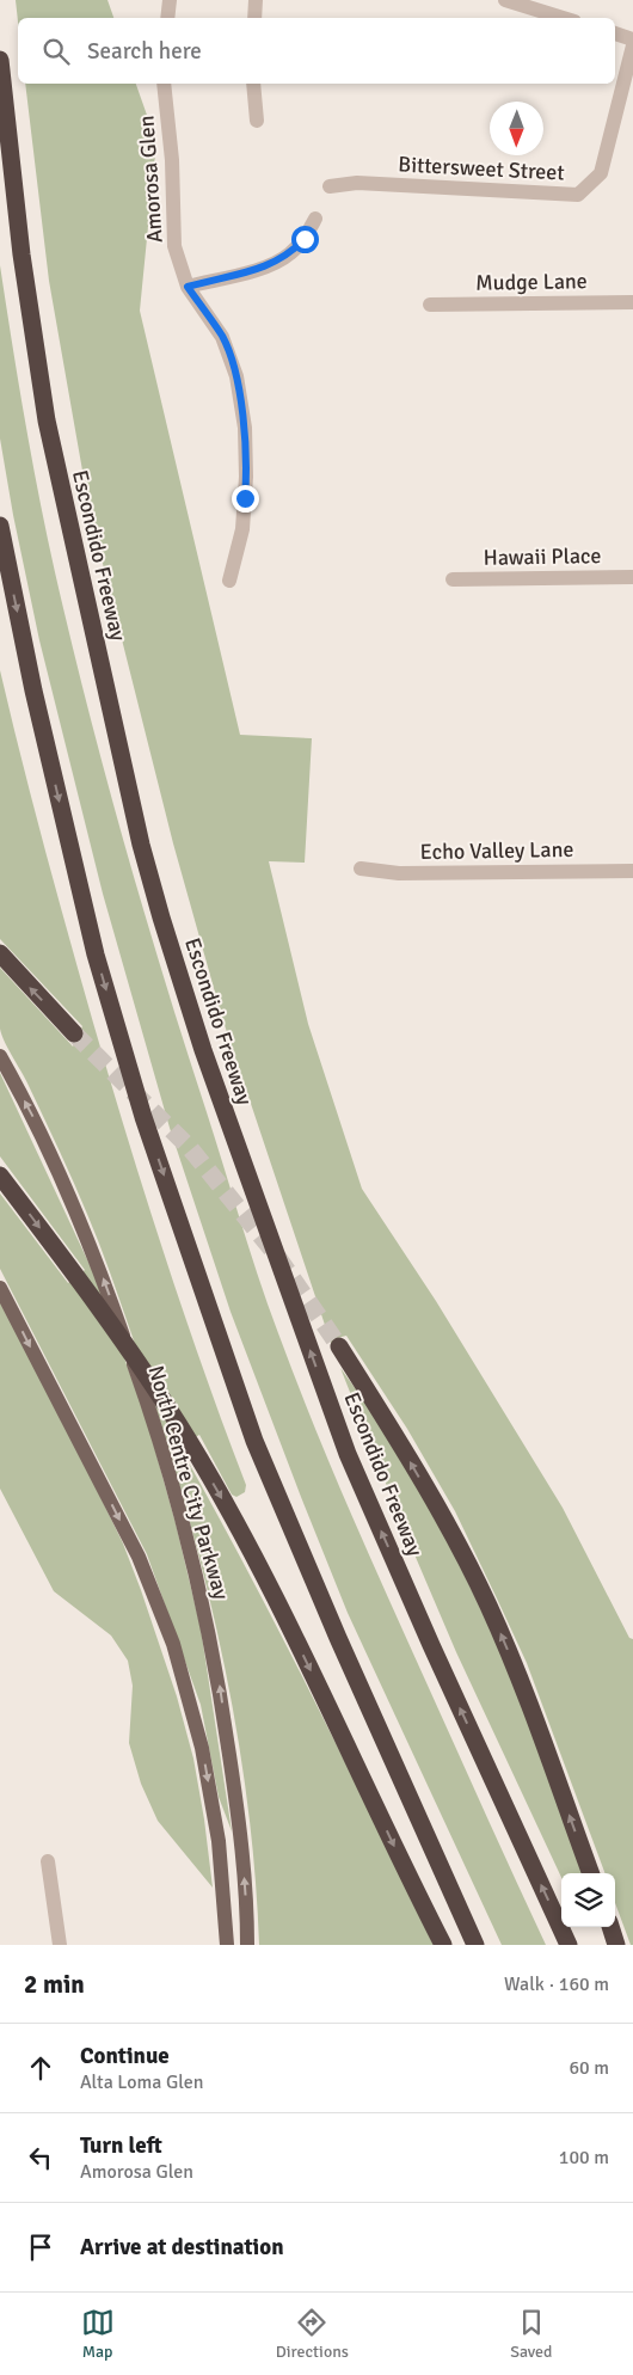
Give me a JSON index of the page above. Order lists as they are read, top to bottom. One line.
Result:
{"streets":{"highway":["Escondido Freeway"],"main road":["North Centre City Parkway"],"street":["Bittersweet Street","Amorosa Glen","Mudge Lane","Hawaii Place","Echo Valley Lane"]},"north":"bottom","page":{"search":"Search here","heading":["2 min","Walk · 160 m"],"list":[["Continue","Alta Loma Glen","60 m"],["Turn left","Amorosa Glen","100 m"],"Arrive at destination"],"nav":["Map","Directions","Saved"]}}
